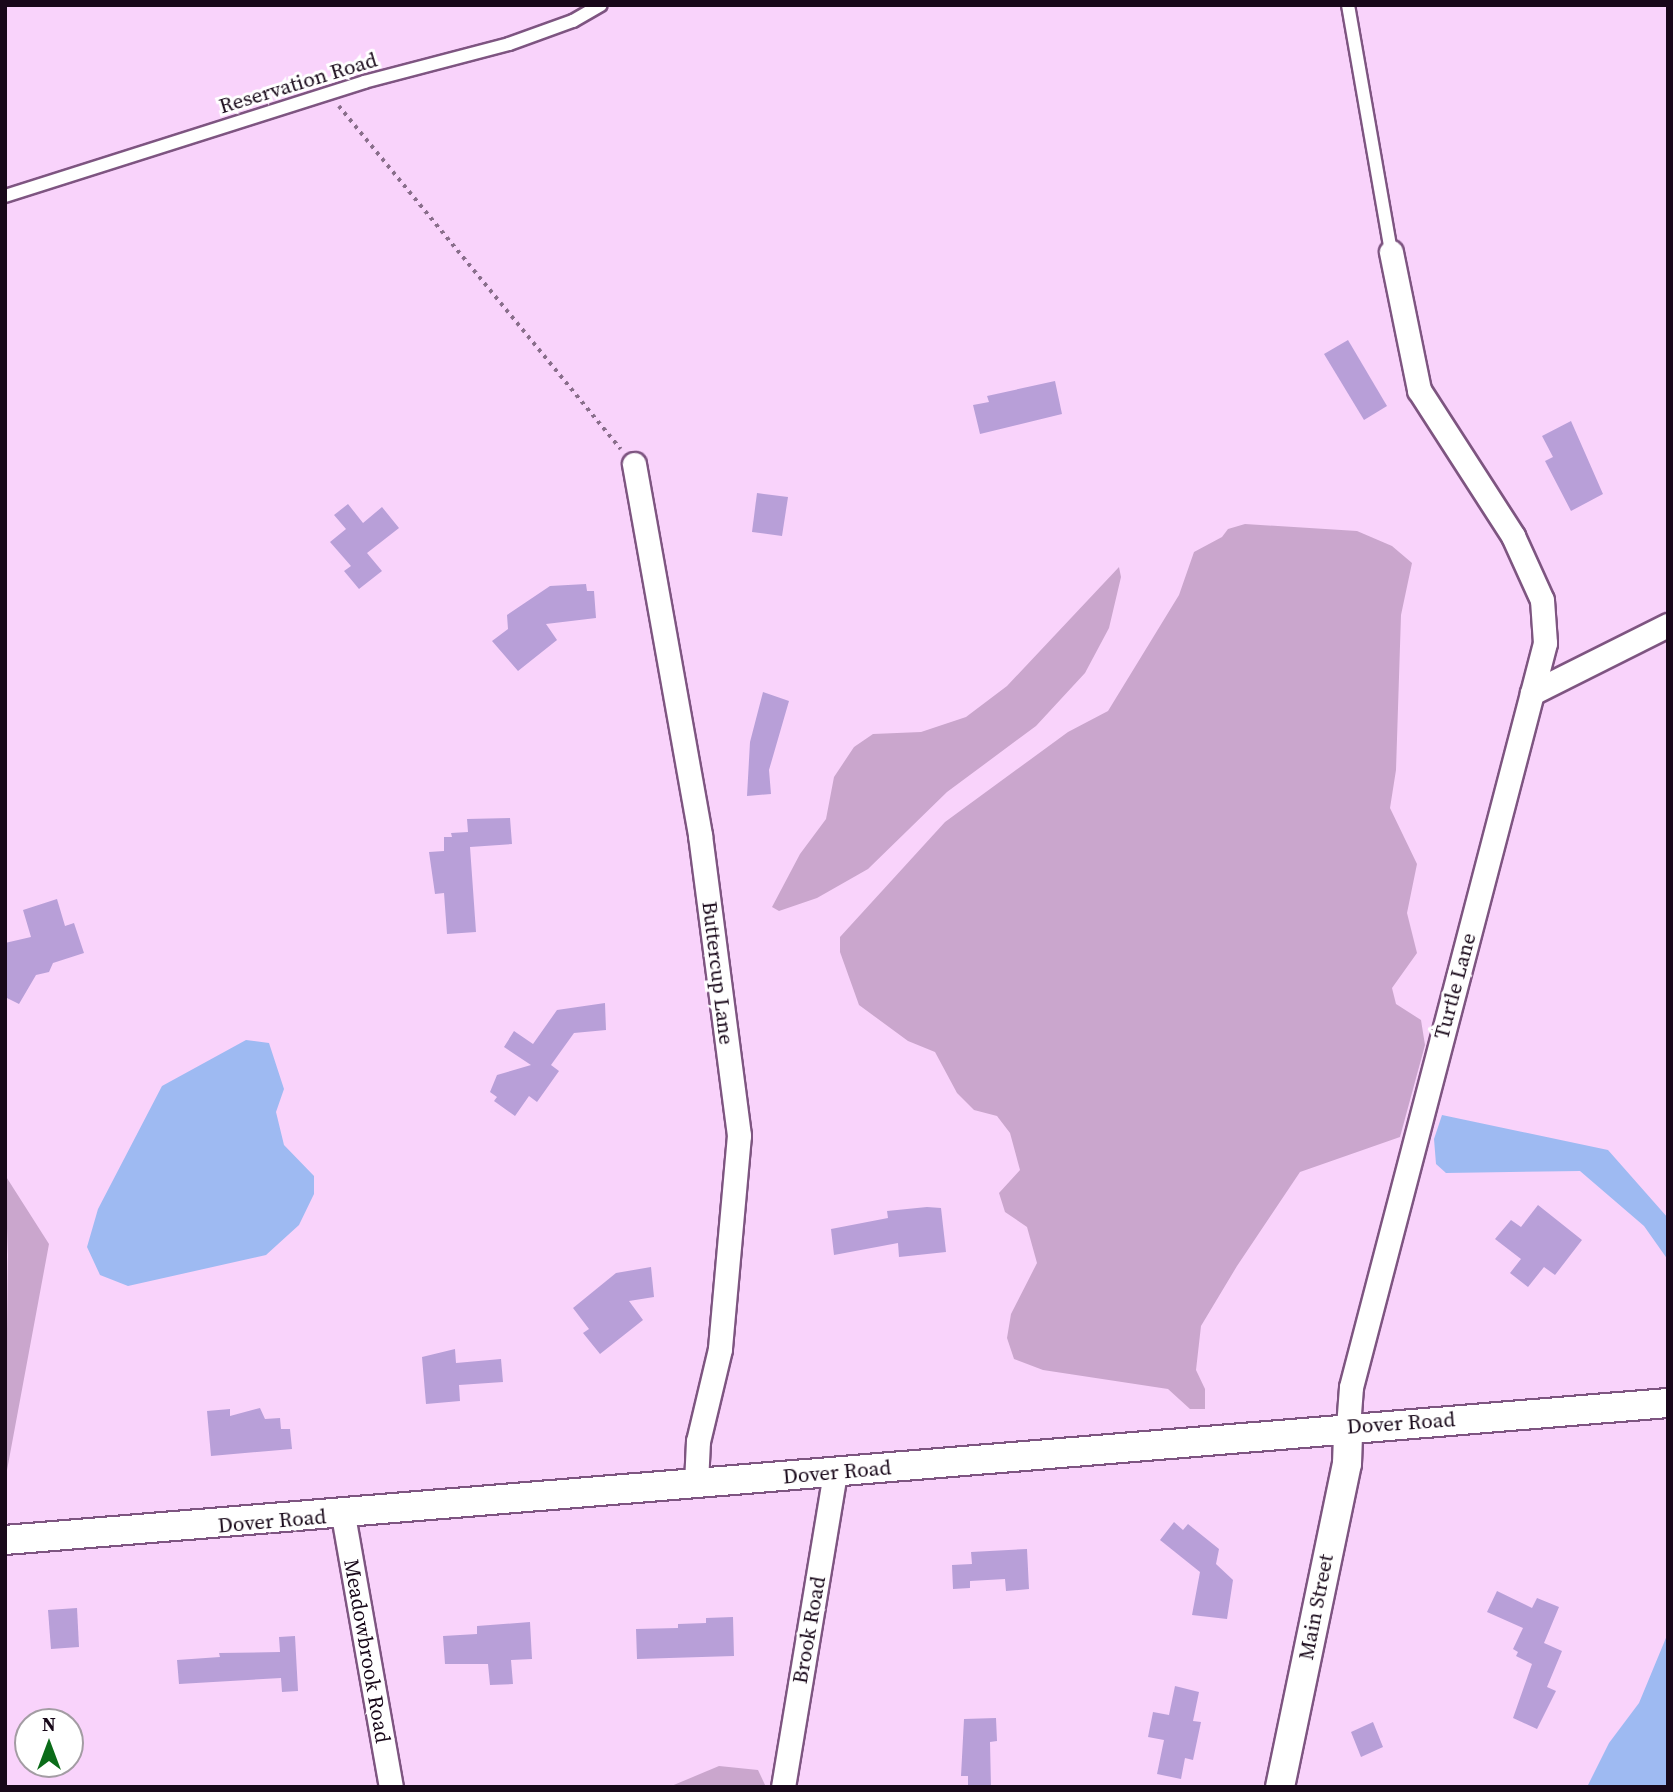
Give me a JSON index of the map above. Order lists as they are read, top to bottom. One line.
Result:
{"streets":{"street":["Buttercup Lane","Turtle Lane","Dover Road","Main Street","Brook Road","Meadowbrook Road"],"lane":["Reservation Road"]},"crossings":[["Buttercup Lane","Dover Road"],["Turtle Lane","Dover Road"],["Turtle Lane","Main Street"],["Dover Road","Main Street"],["Dover Road","Brook Road"],["Dover Road","Meadowbrook Road"]],"north":"top"}
